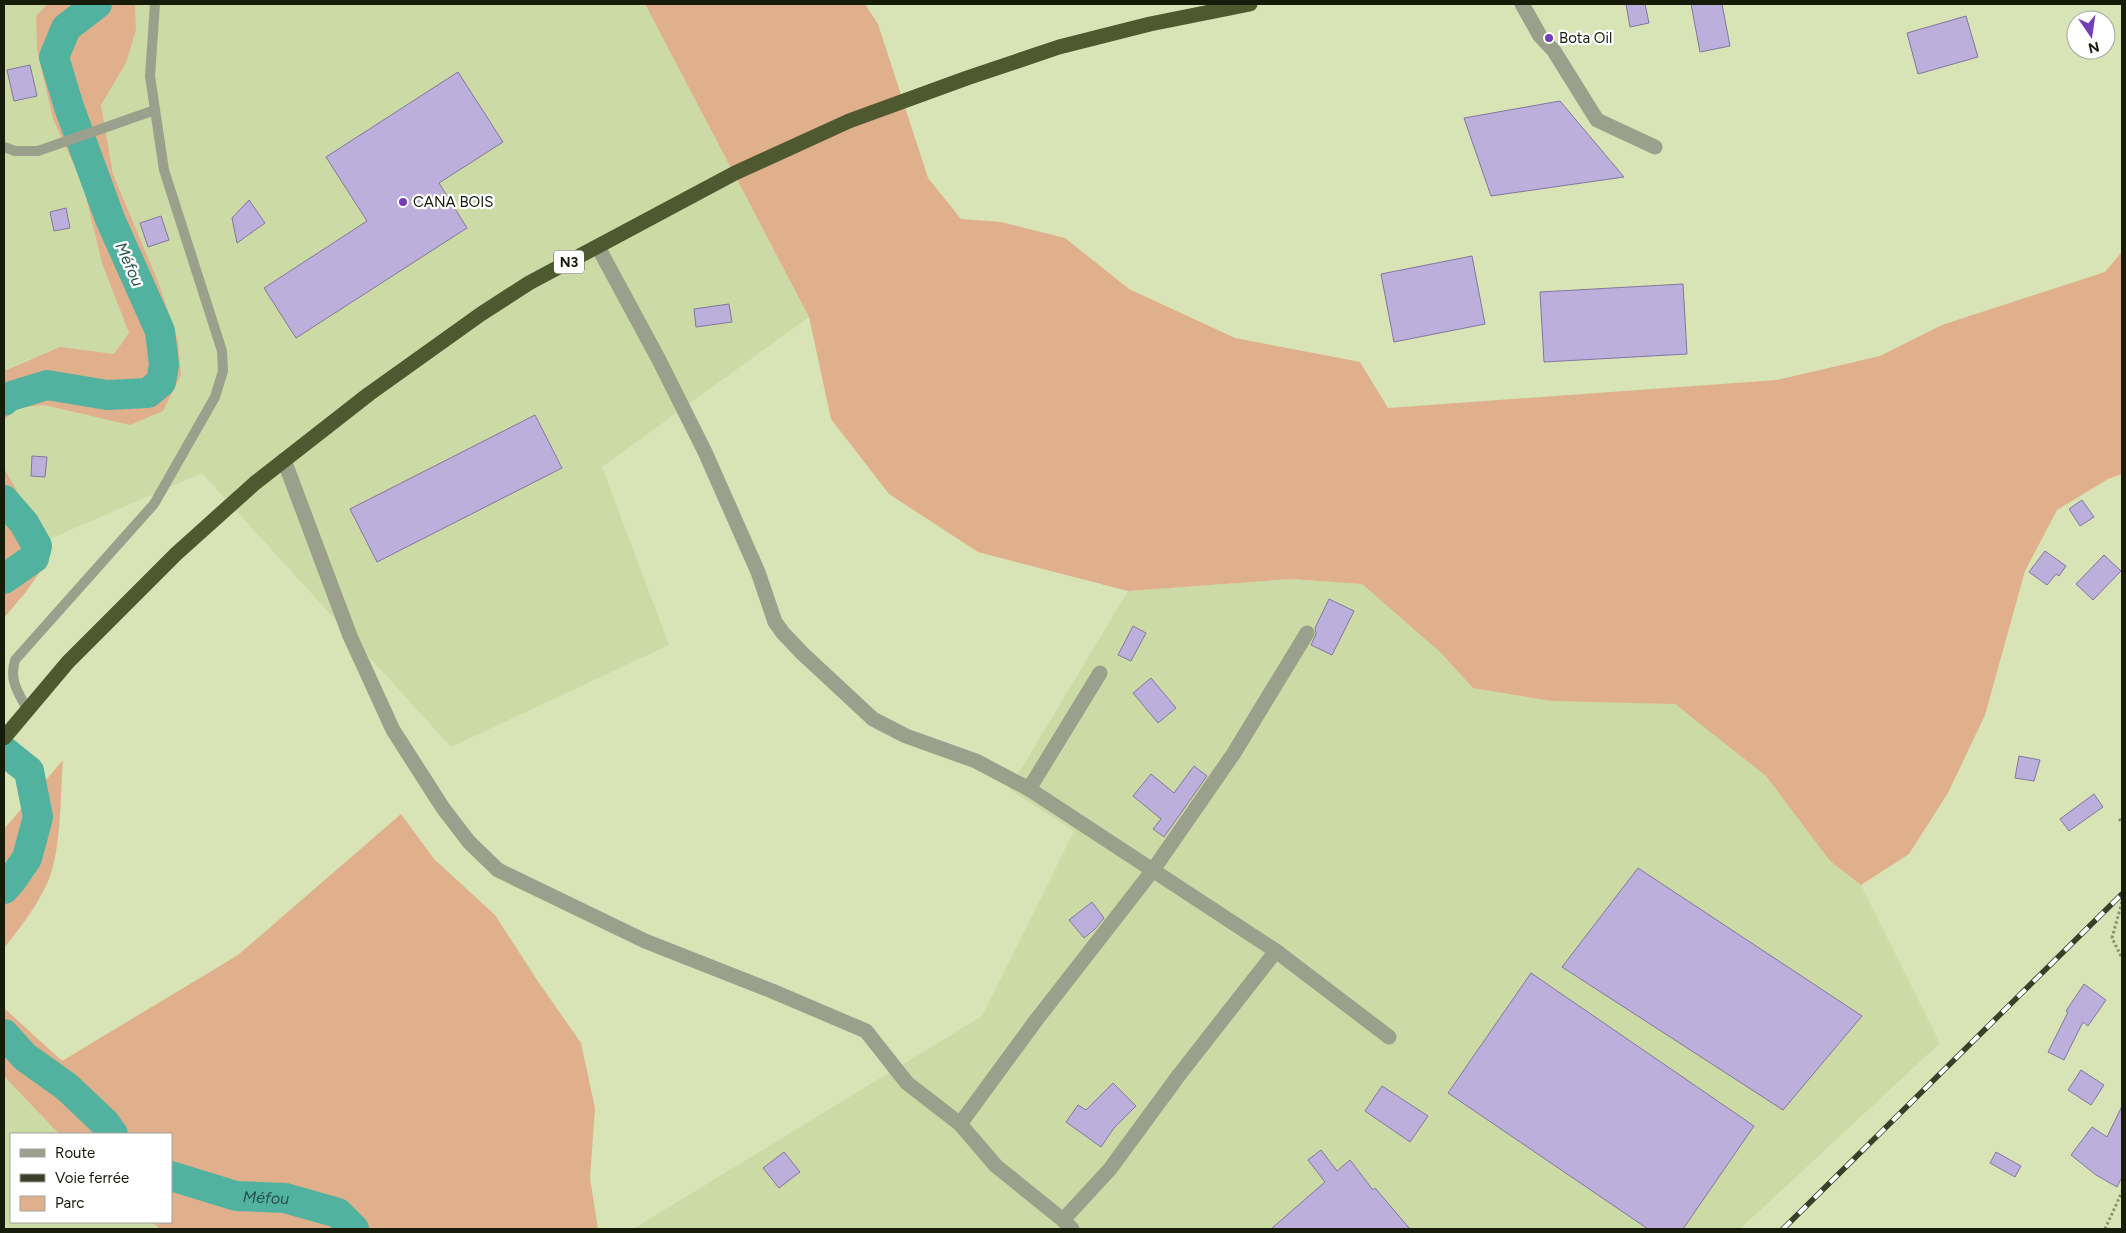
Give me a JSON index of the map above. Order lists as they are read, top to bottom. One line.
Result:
{"streets":{"highway":["N3"]},"water":["Méfou"],"places":["Bota Oil","CANA BOIS"],"legend":["Route","Voie ferrée","Parc"],"north":"bottom"}
